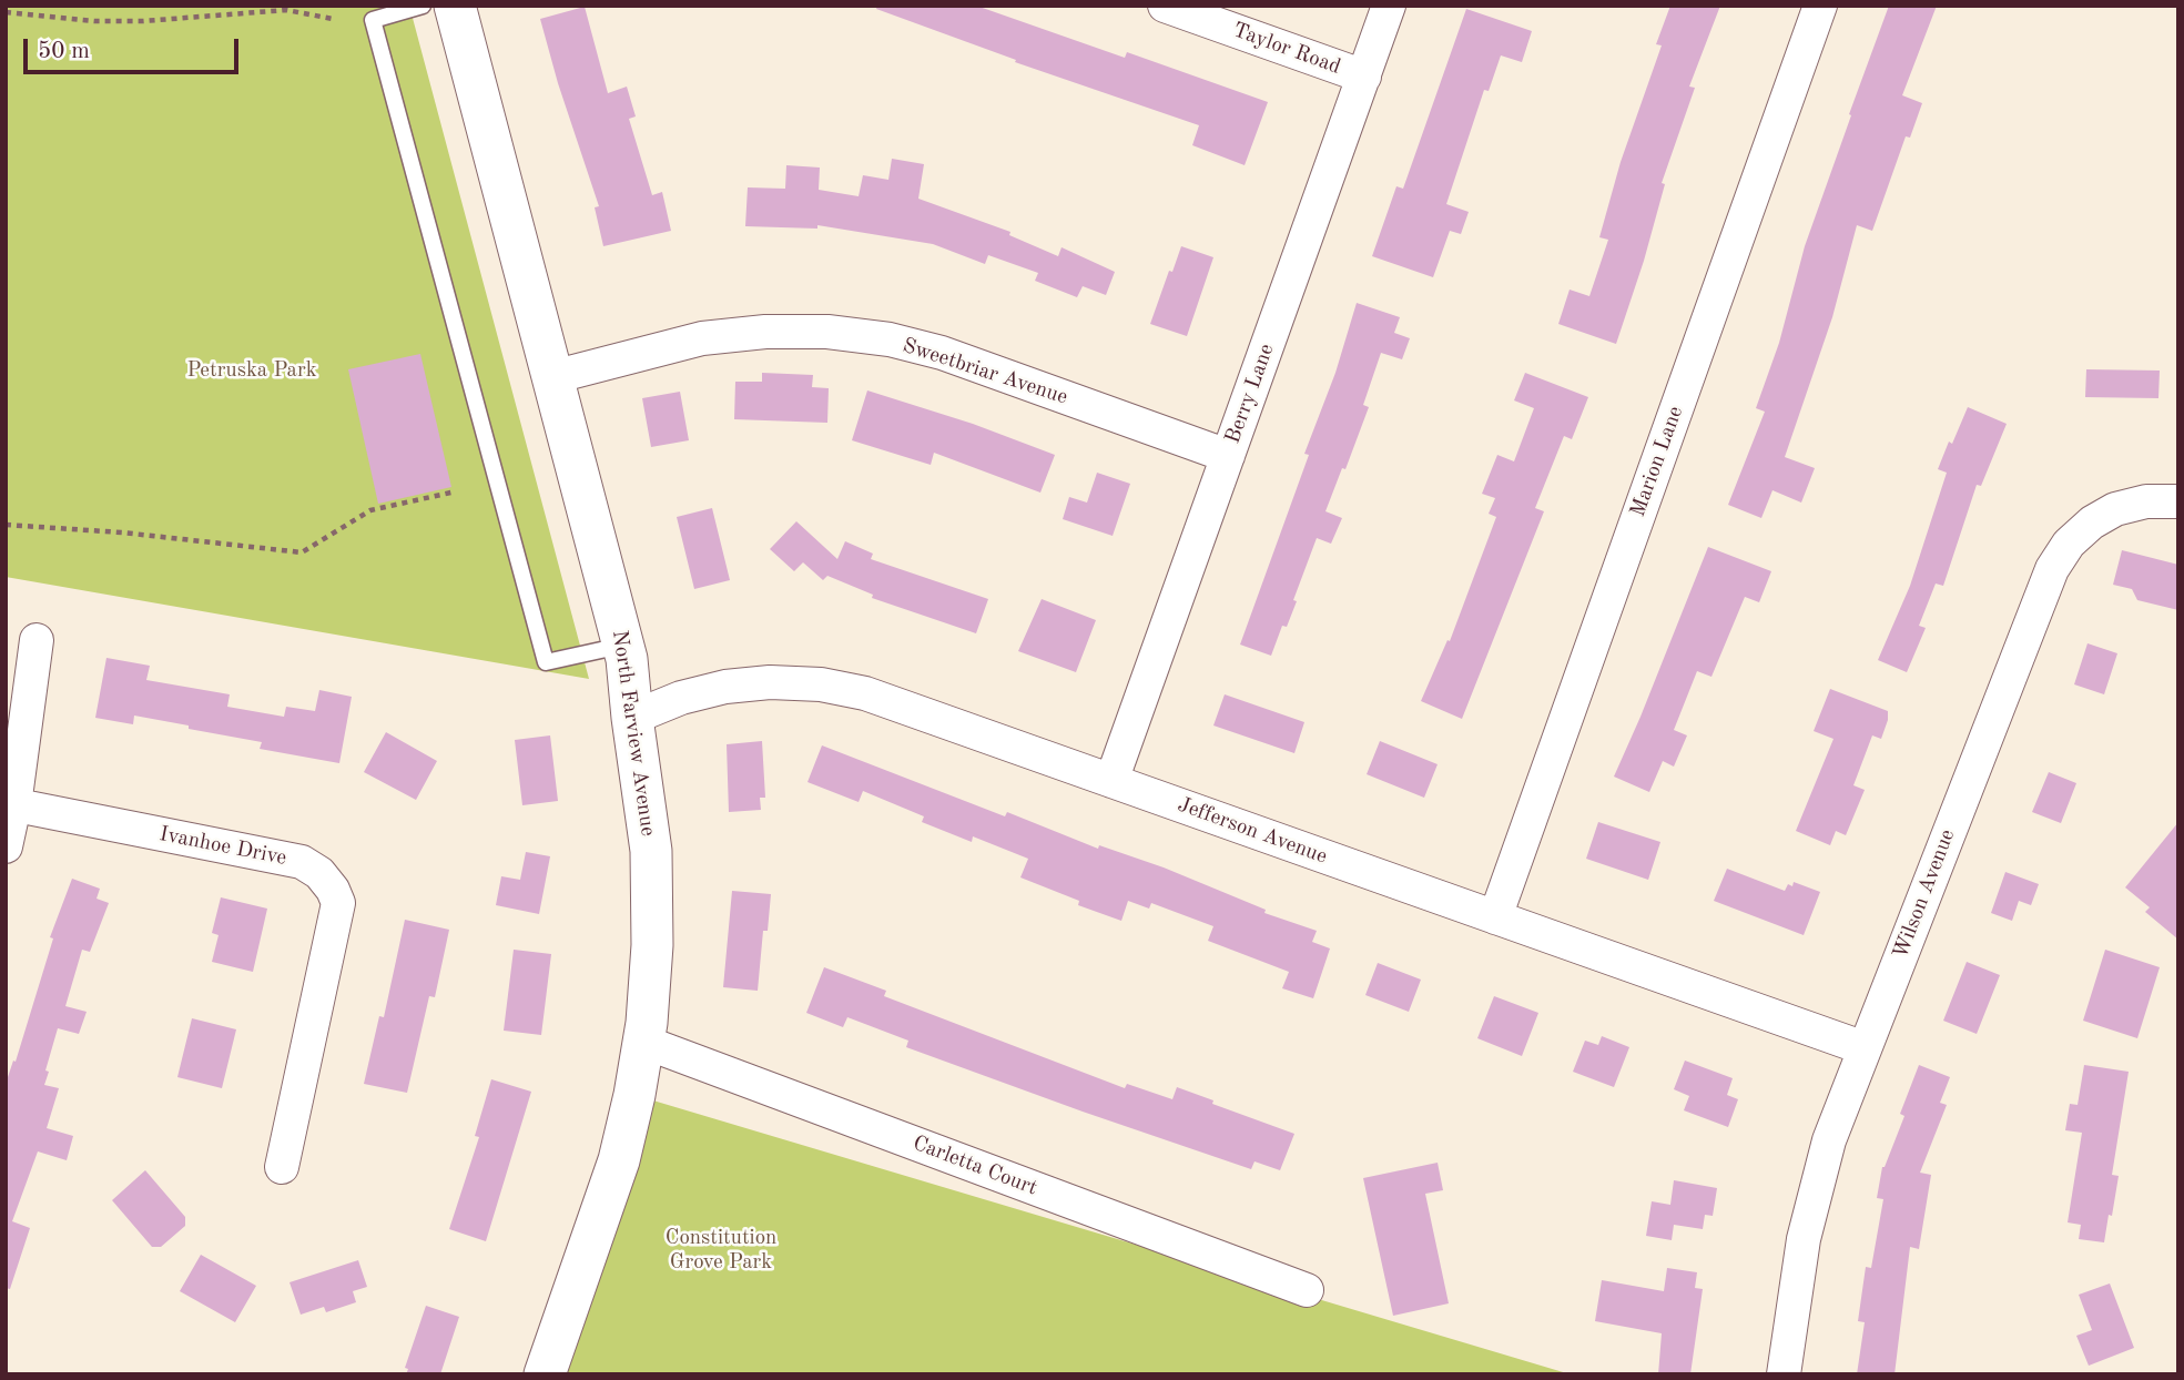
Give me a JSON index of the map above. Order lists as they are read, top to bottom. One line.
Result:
{"streets":{"street":["Taylor Road","Sweetbriar Avenue","Berry Lane","Marion Lane","North Farview Avenue","Jefferson Avenue","Ivanhoe Drive","Wilson Avenue","Carletta Court"]},"crossings":[["Taylor Road","Berry Lane"],["Sweetbriar Avenue","Berry Lane"],["Sweetbriar Avenue","North Farview Avenue"],["Berry Lane","Jefferson Avenue"],["Marion Lane","Jefferson Avenue"],["North Farview Avenue","Jefferson Avenue"],["North Farview Avenue","Carletta Court"],["Jefferson Avenue","Wilson Avenue"]],"parks":["Petruska Park","Constitution Grove Park"],"scale_bar":"50 m"}
